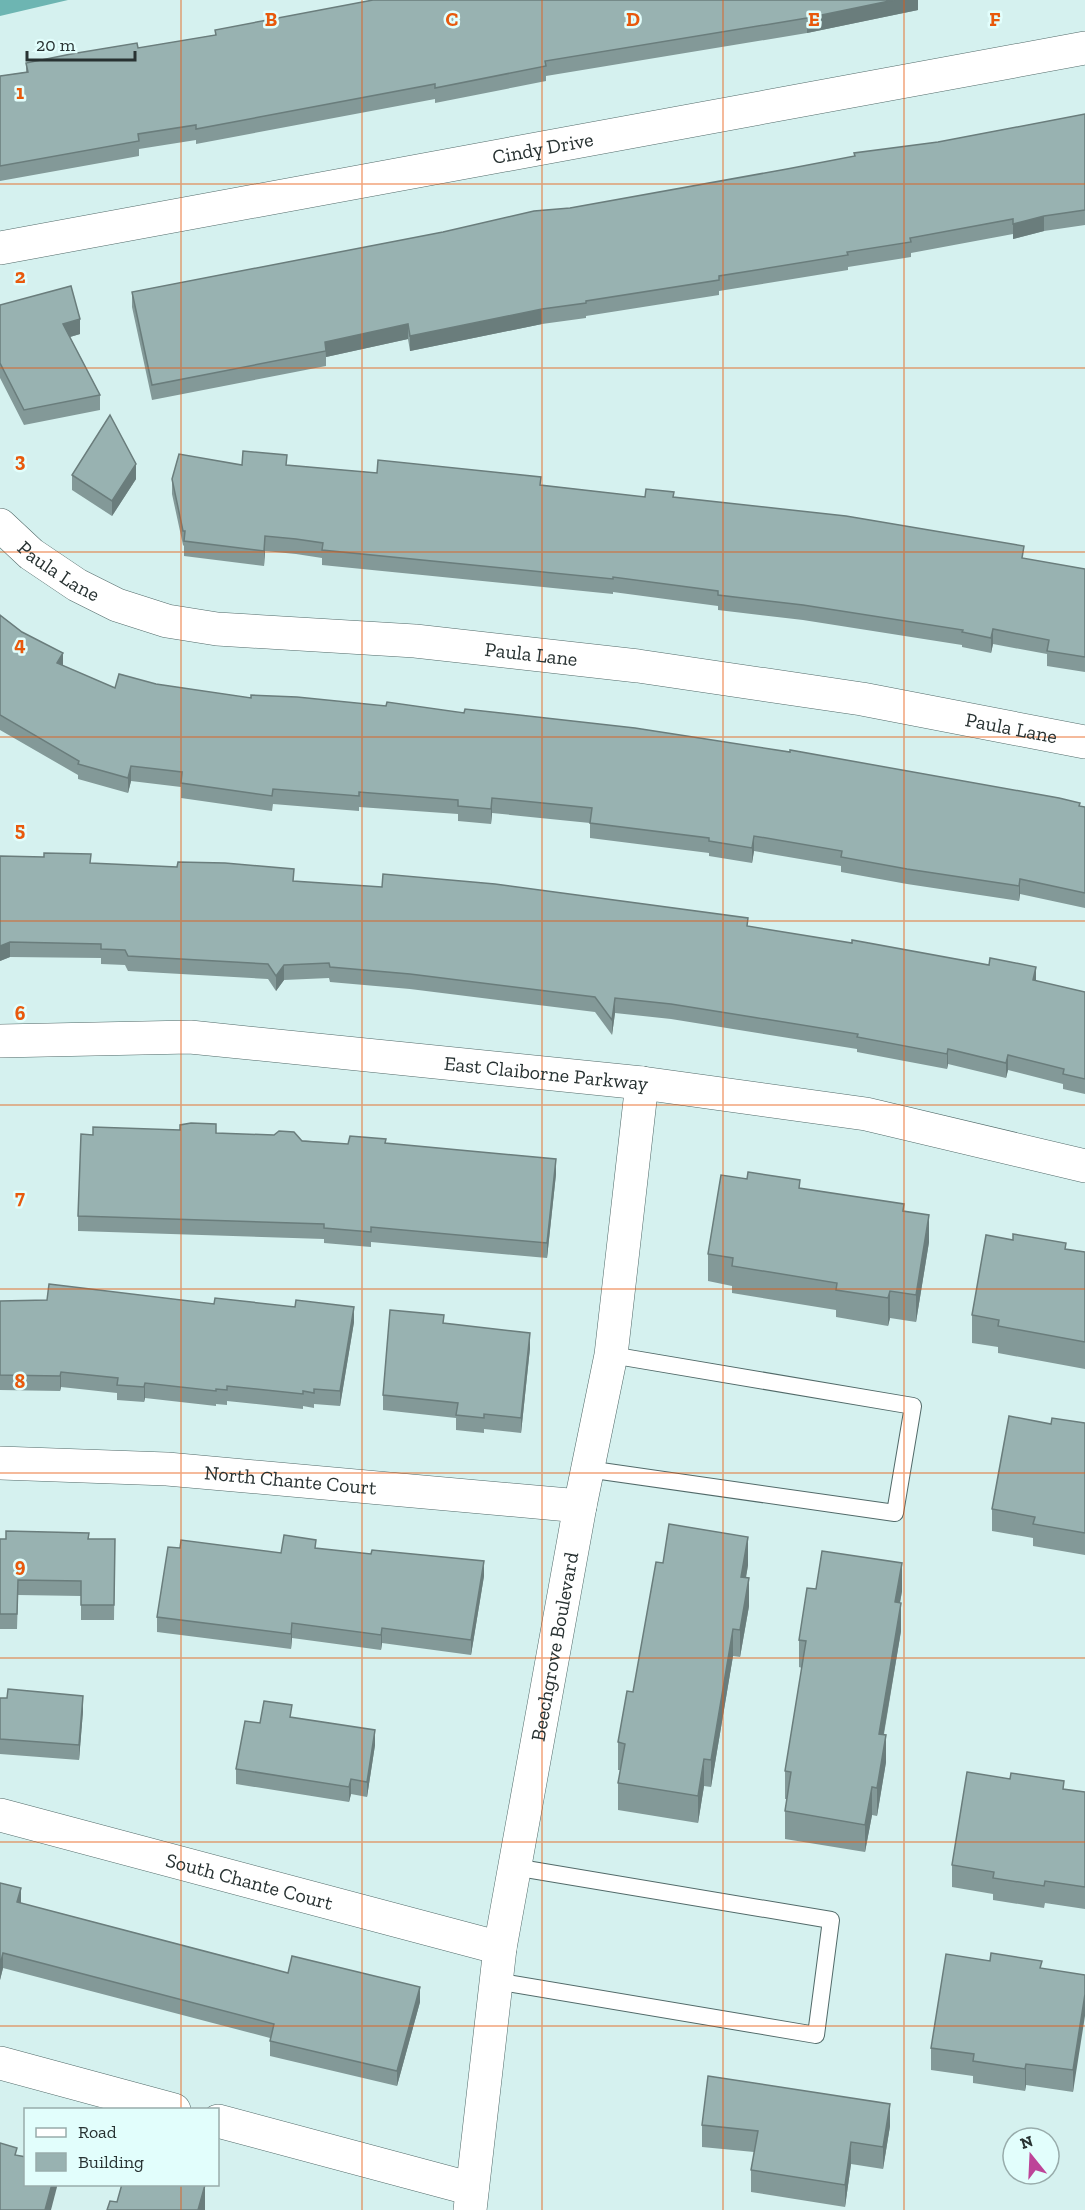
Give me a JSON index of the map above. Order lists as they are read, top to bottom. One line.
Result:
{"streets":{"street":["Cindy Drive","Paula Lane","East Claiborne Parkway","North Chante Court","Beechgrove Boulevard","South Chante Court"]},"crossings":[["East Claiborne Parkway","Beechgrove Boulevard"],["North Chante Court","Beechgrove Boulevard"],["Beechgrove Boulevard","South Chante Court"]],"legend":["Road","Building"],"scale_bar":"20 m","north":"top","grid":{"columns":["B","C","D","E","F"],"rows":["1","2","3","4","5","6","7","8","9"]}}
